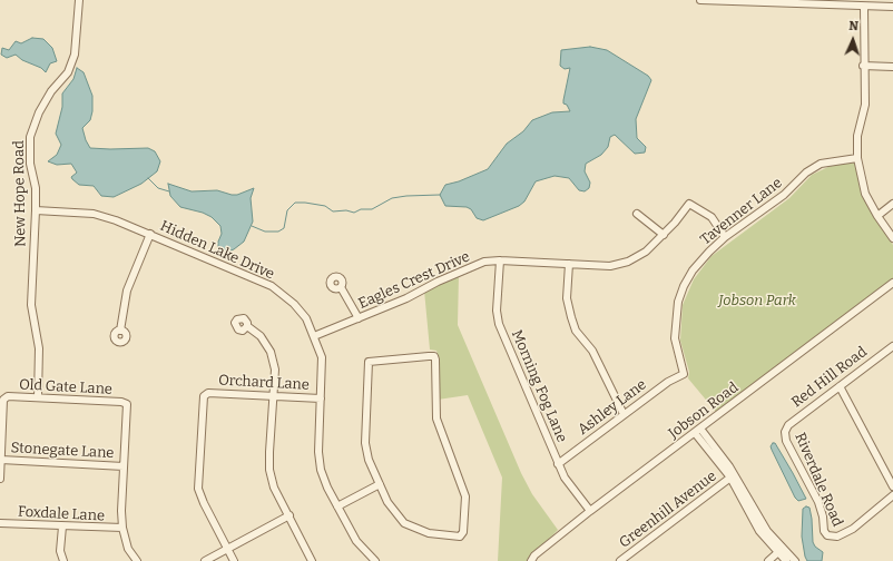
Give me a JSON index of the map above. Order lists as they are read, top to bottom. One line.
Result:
{"streets":{"street":["New Hope Road","Tavenner Lane","Hidden Lake Drive","Eagles Crest Drive","Red Hill Road","Orchard Lane","Morning Fog Lane","Old Gate Lane","Ashley Lane","Jobson Road","Stonegate Lane","Riverdale Road","Greenhill Avenue","Foxdale Lane"]},"crossings":[["New Hope Road","Hidden Lake Drive"],["New Hope Road","Old Gate Lane"],["Tavenner Lane","Eagles Crest Drive"],["Tavenner Lane","Ashley Lane"],["Hidden Lake Drive","Eagles Crest Drive"],["Hidden Lake Drive","Orchard Lane"],["Eagles Crest Drive","Morning Fog Lane"],["Red Hill Road","Riverdale Road"],["Morning Fog Lane","Ashley Lane"],["Morning Fog Lane","Jobson Road"],["Old Gate Lane","Stonegate Lane"]],"parks":["Jobson Park"],"north":"top"}
